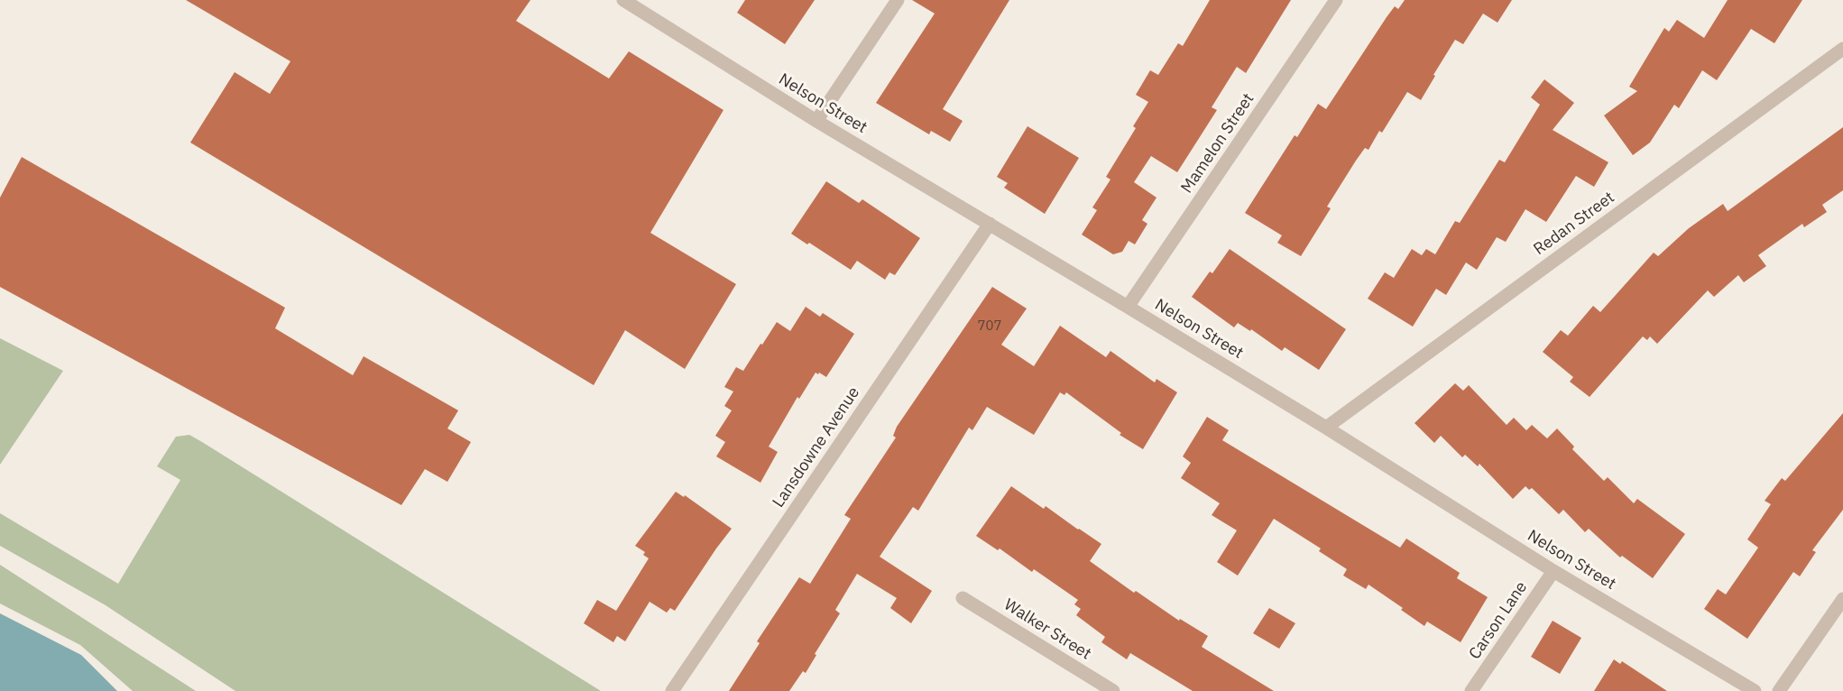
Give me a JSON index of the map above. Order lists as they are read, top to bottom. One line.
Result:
{"streets":{"street":["Nelson Street","Mamelon Street","Redan Street","Lansdowne Avenue","Carson Lane","Walker Street"]},"crossings":[["Nelson Street","Mamelon Street"],["Nelson Street","Redan Street"],["Nelson Street","Lansdowne Avenue"],["Nelson Street","Carson Lane"]],"house_numbers":["707"]}
